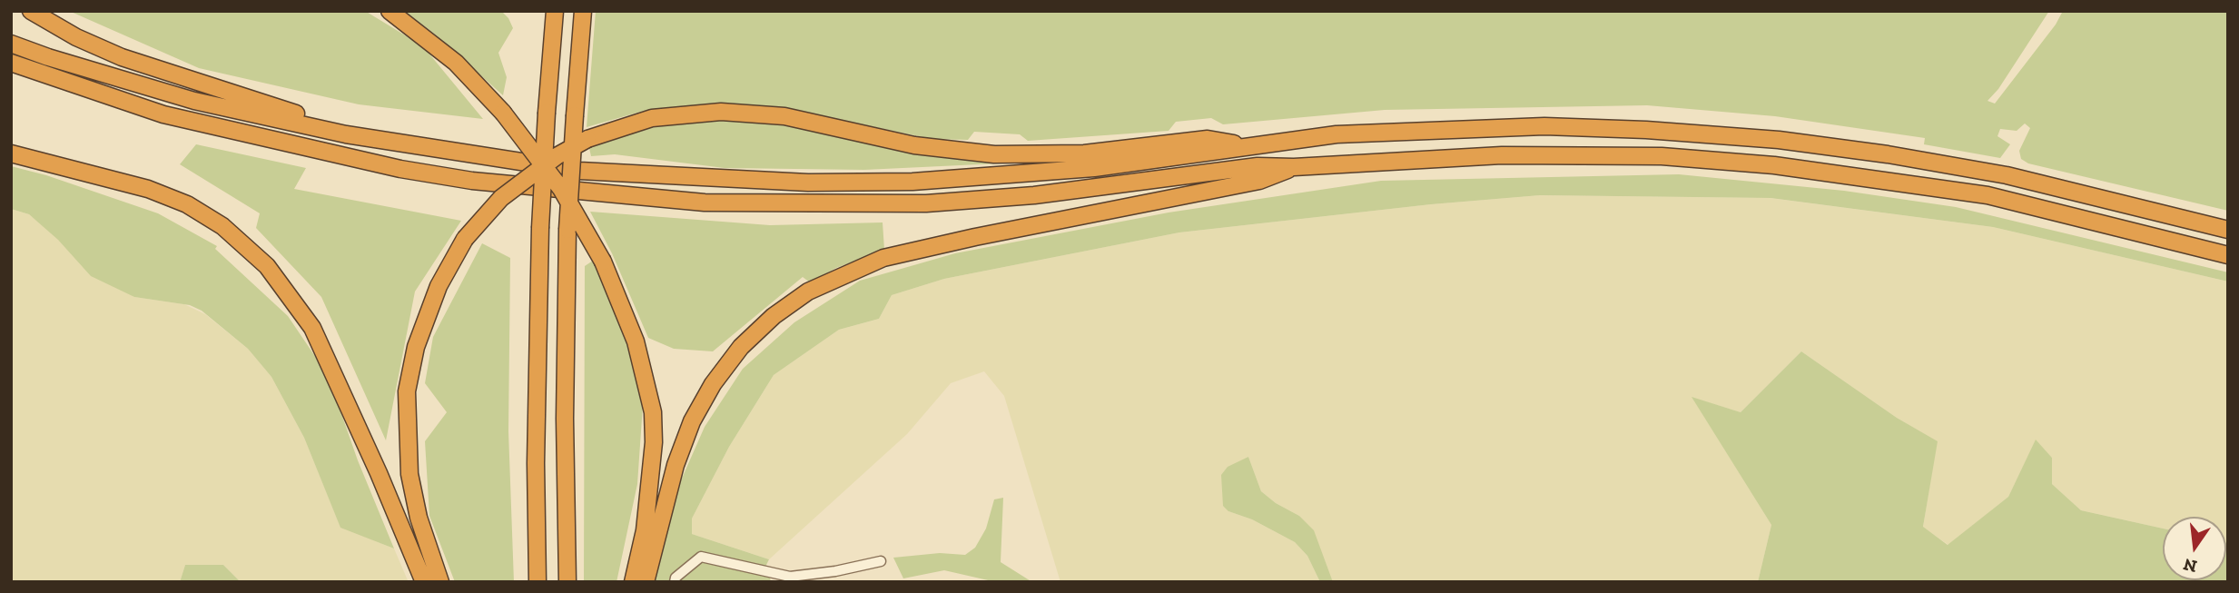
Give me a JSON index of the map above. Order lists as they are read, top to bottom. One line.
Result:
{"north":"bottom"}
